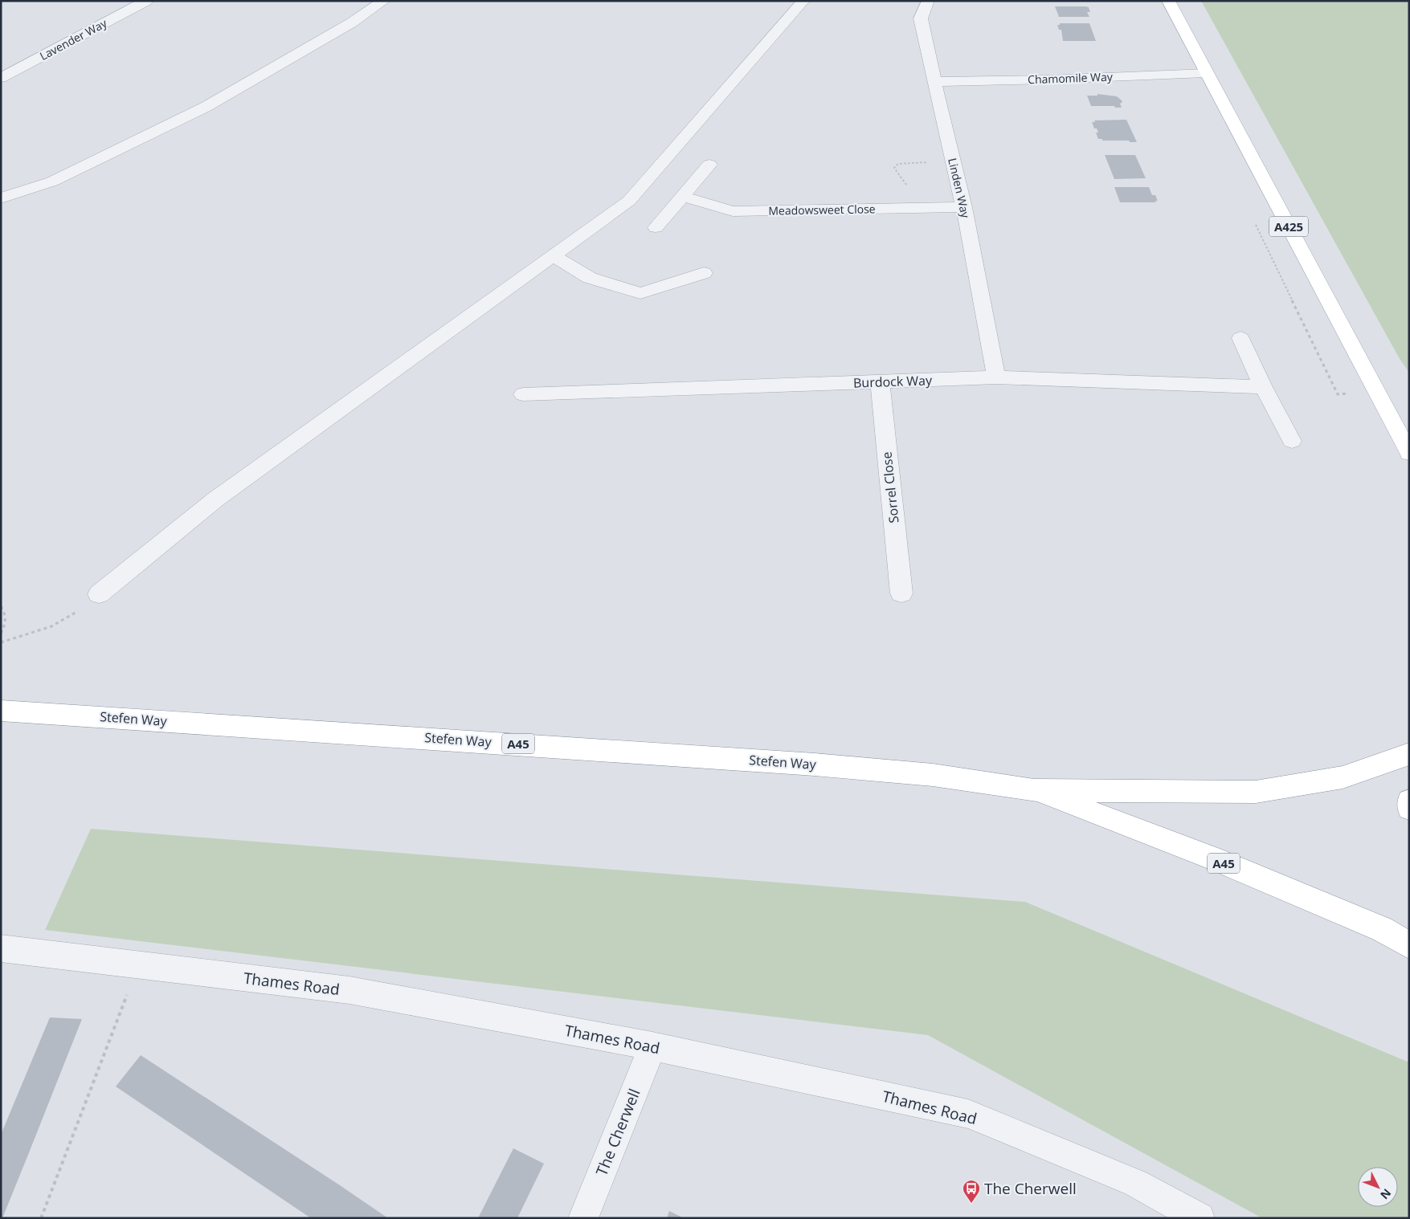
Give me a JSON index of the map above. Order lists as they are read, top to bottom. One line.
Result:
{"streets":{"main road":["A425","Stefen Way","A45"],"street":["Lavender Way","Chamomile Way","Linden Way","Meadowsweet Close","Burdock Way","Sorrel Close","Thames Road","The Cherwell"]},"crossings":[["Chamomile Way","Linden Way"],["Chamomile Way","A425"],["Linden Way","Meadowsweet Close"],["Linden Way","Burdock Way"],["Burdock Way","Sorrel Close"],["Stefen Way","A45"],["Thames Road","The Cherwell"]],"places":{"bus stop":["The Cherwell"]},"north":"bottom right"}
